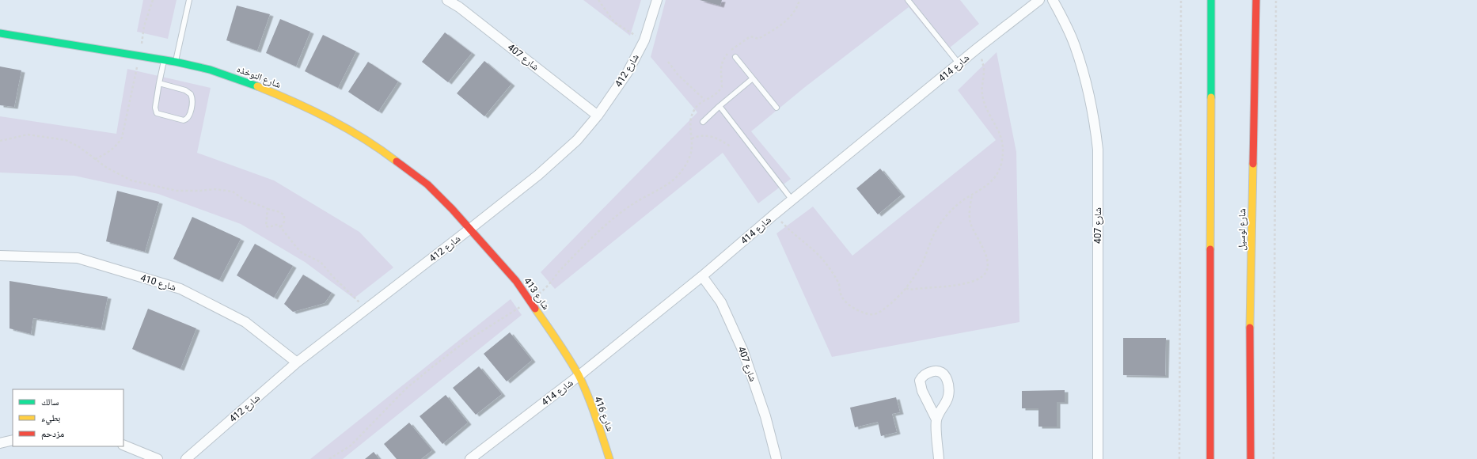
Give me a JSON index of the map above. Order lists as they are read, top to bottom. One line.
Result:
{"streets":{"street":["شارع 407","شارع 414","شارع 412","شارع النوخذه","شارع لوسيل","شارع 410","شارع 413","شارع 416"]},"crossings":[["شارع 407","شارع 414"],["شارع 407","شارع 412"],["شارع 414","شارع 413"],["شارع 414","شارع 416"],["شارع 412","شارع النوخذه"],["شارع 412","شارع 410"],["شارع 412","شارع 413"],["شارع النوخذه","شارع 413"],["شارع 413","شارع 416"]],"legend":["سالك","بطيء","مزدحم"]}
